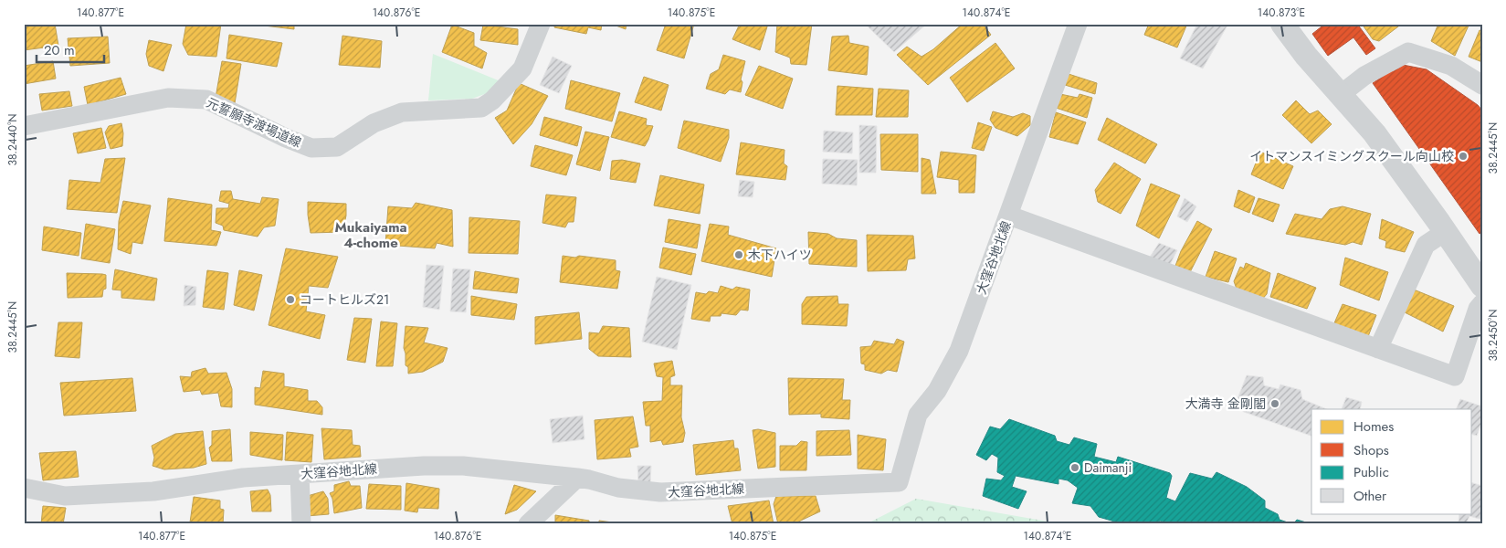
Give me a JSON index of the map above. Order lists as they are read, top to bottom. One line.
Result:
{"streets":{"street":["元誓願寺渡場道線","大窪谷地北線"]},"districts":["Mukaiyama 4-chome"],"places":["イトマンスイミングスクール向山校","木下ハイツ","コートヒルズ21","大満寺 金剛閣","Daimanji"],"legend":["Homes","Shops","Public","Other"],"scale_bar":"20 m","coordinates":["140.877°E","140.876°E","140.875°E","140.874°E","140.873°E","38.2440°N","38.2445°N","38.2450°N"]}
